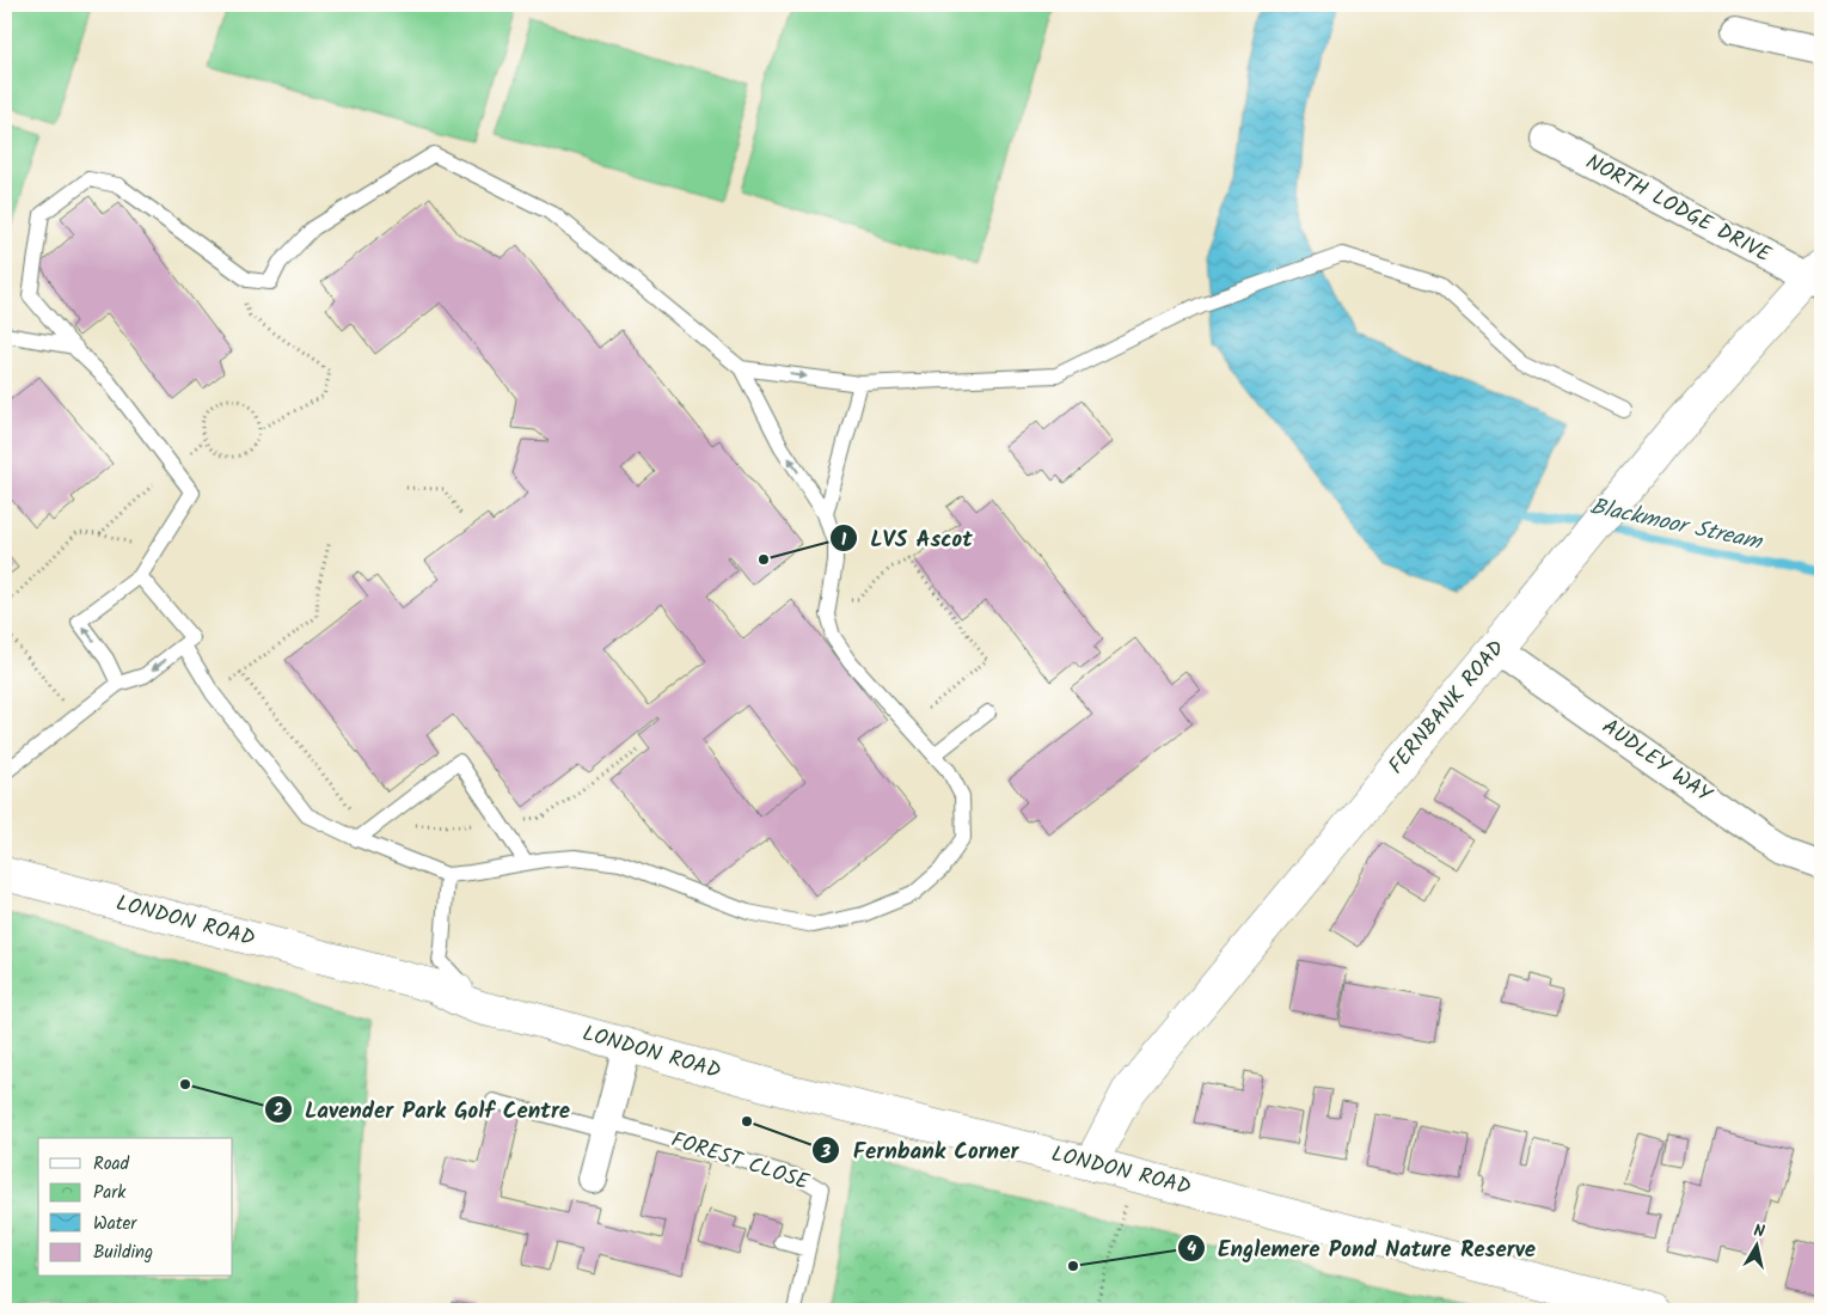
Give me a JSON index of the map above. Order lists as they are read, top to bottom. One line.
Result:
{"streets":{"main road":["FERNBANK ROAD","LONDON ROAD"],"street":["NORTH LODGE DRIVE","AUDLEY WAY"],"lane":["FOREST CLOSE"]},"crossings":[["NORTH LODGE DRIVE","FERNBANK ROAD"],["FERNBANK ROAD","AUDLEY WAY"],["FERNBANK ROAD","LONDON ROAD"]],"water":["Blackmoor Stream"],"places":["LVS Ascot","Lavender Park Golf Centre","Fernbank Corner","Englemere Pond Nature Reserve"],"legend":["Road","Park","Water","Building"],"north":"top"}
